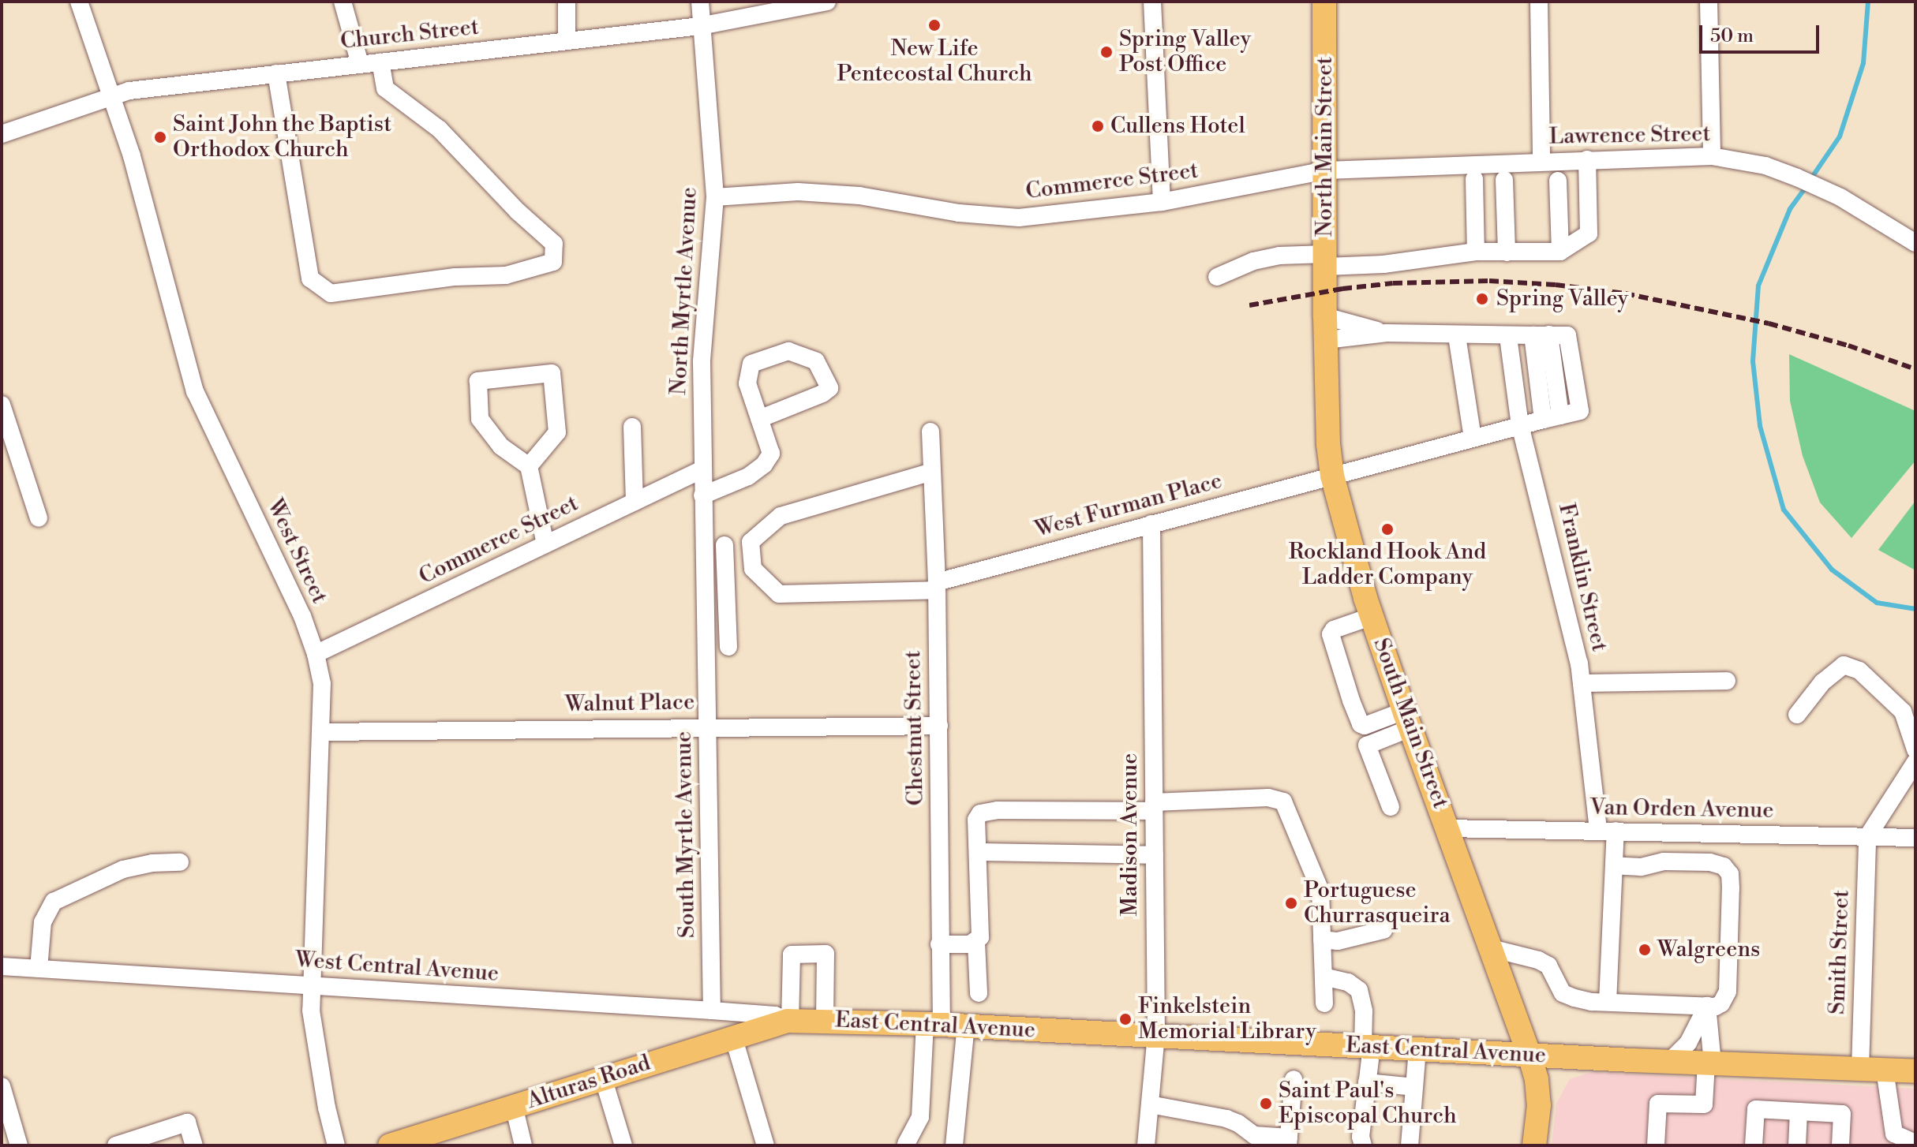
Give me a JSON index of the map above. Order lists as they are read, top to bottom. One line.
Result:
{"streets":{"main road":["North Main Street","South Main Street","East Central Avenue","Alturas Road"],"street":["Church Street","Lawrence Street","Commerce Street","North Myrtle Avenue","West Furman Place","West Street","Franklin Street","Walnut Place","Chestnut Street","Van Orden Avenue","South Myrtle Avenue","Madison Avenue","Smith Street","West Central Avenue"]},"crossings":[["Church Street","North Myrtle Avenue"],["Church Street","West Street"],["Lawrence Street","North Main Street"],["Lawrence Street","Commerce Street"],["North Main Street","Commerce Street"],["North Main Street","South Main Street"],["Commerce Street","North Myrtle Avenue"],["Commerce Street","West Street"],["Commerce Street","South Myrtle Avenue"],["North Myrtle Avenue","South Myrtle Avenue"],["West Furman Place","Franklin Street"],["West Furman Place","South Main Street"],["West Furman Place","Chestnut Street"],["West Furman Place","Madison Avenue"],["West Street","Walnut Place"],["West Street","West Central Avenue"],["Franklin Street","Van Orden Avenue"],["Walnut Place","Chestnut Street"],["Walnut Place","South Myrtle Avenue"],["South Main Street","Van Orden Avenue"],["South Main Street","East Central Avenue"],["Chestnut Street","East Central Avenue"],["Van Orden Avenue","Smith Street"],["South Myrtle Avenue","West Central Avenue"],["Madison Avenue","East Central Avenue"],["Smith Street","East Central Avenue"],["West Central Avenue","East Central Avenue"],["West Central Avenue","Alturas Road"],["East Central Avenue","Alturas Road"]],"places":["New Life Pentecostal Church","Spring Valley Post Office","Cullens Hotel","Saint John the Baptist Orthodox Church","Spring Valley","Rockland Hook And Ladder Company","Portuguese Churrasqueira","Walgreens","Finkelstein Memorial Library","Saint Paul's Episcopal Church"],"scale_bar":"50 m"}
